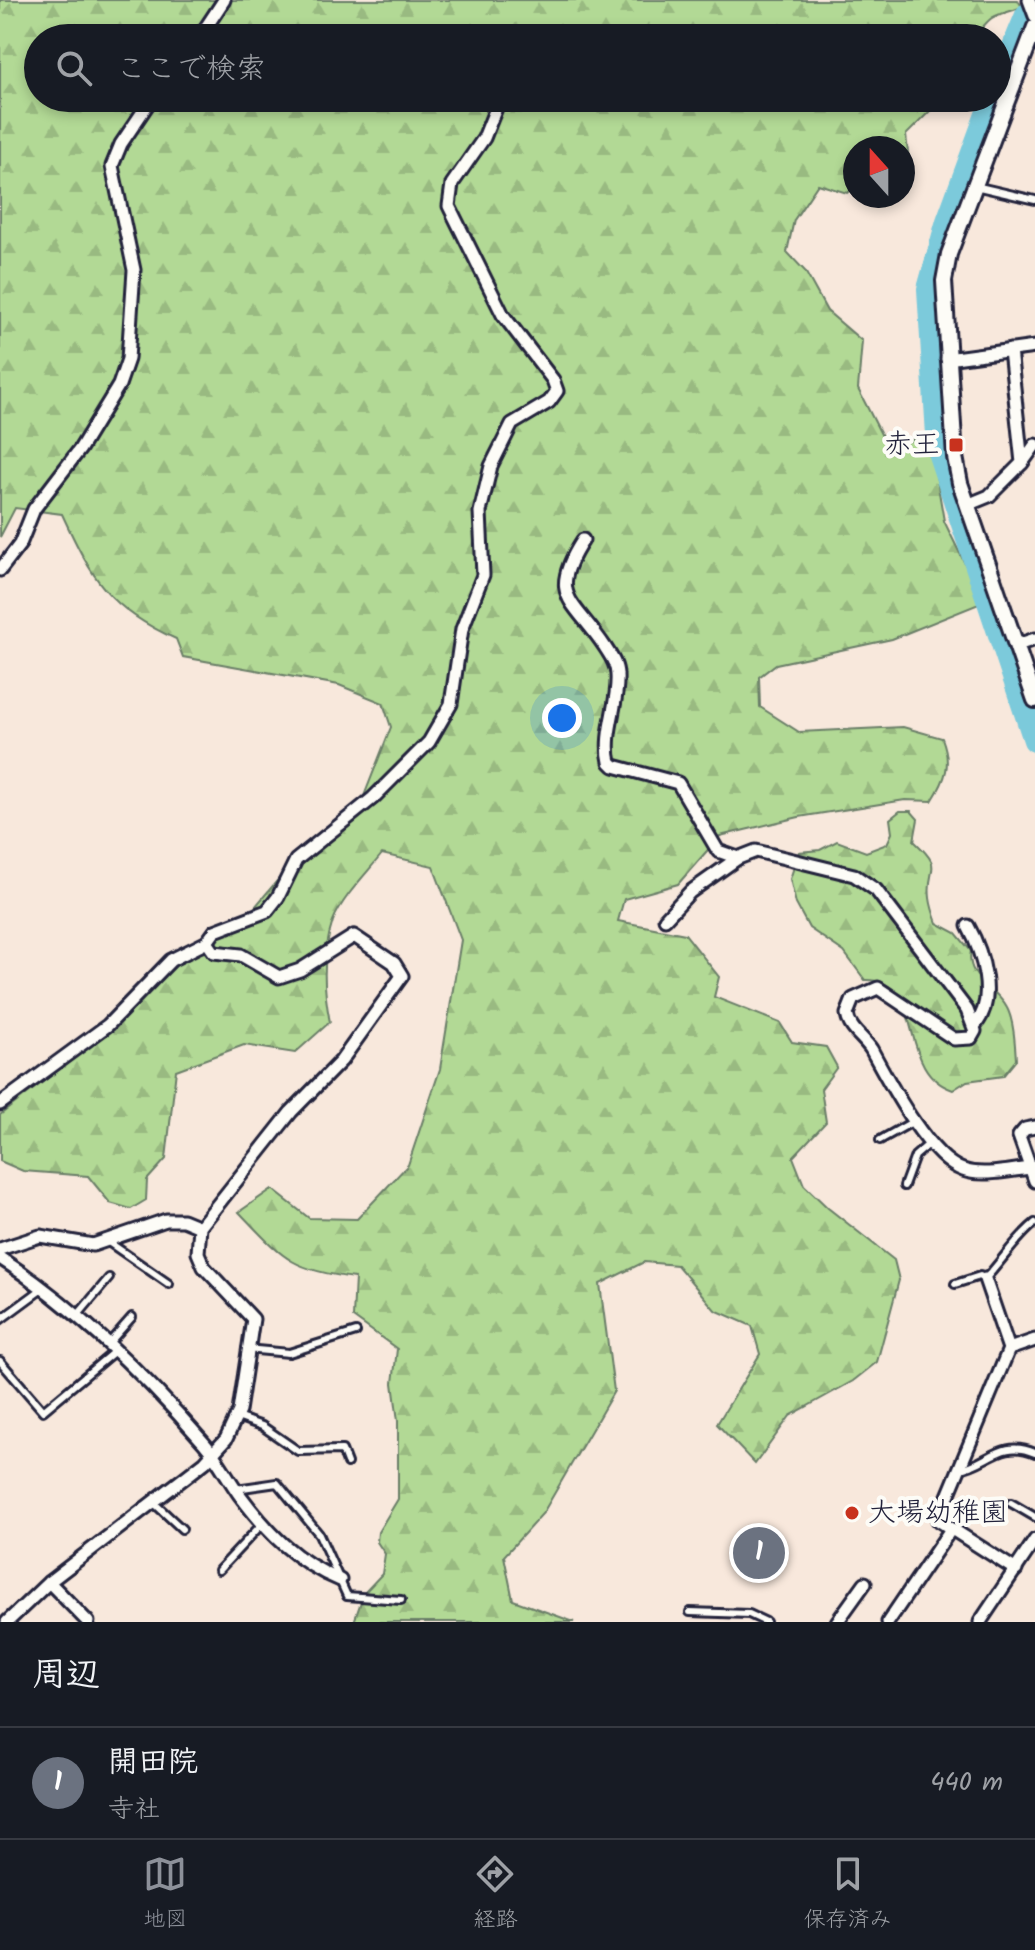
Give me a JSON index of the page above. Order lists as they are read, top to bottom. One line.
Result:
{"places":{"transit":["赤王"],"other":["大場幼稚園"]},"north":"top","page":{"search":"ここで検索","pins":"1","heading":"周辺","list":[{"mark":"1","name":"開田院","note":"寺社","value":"440 m"}],"nav":["地図","経路","保存済み"]}}
